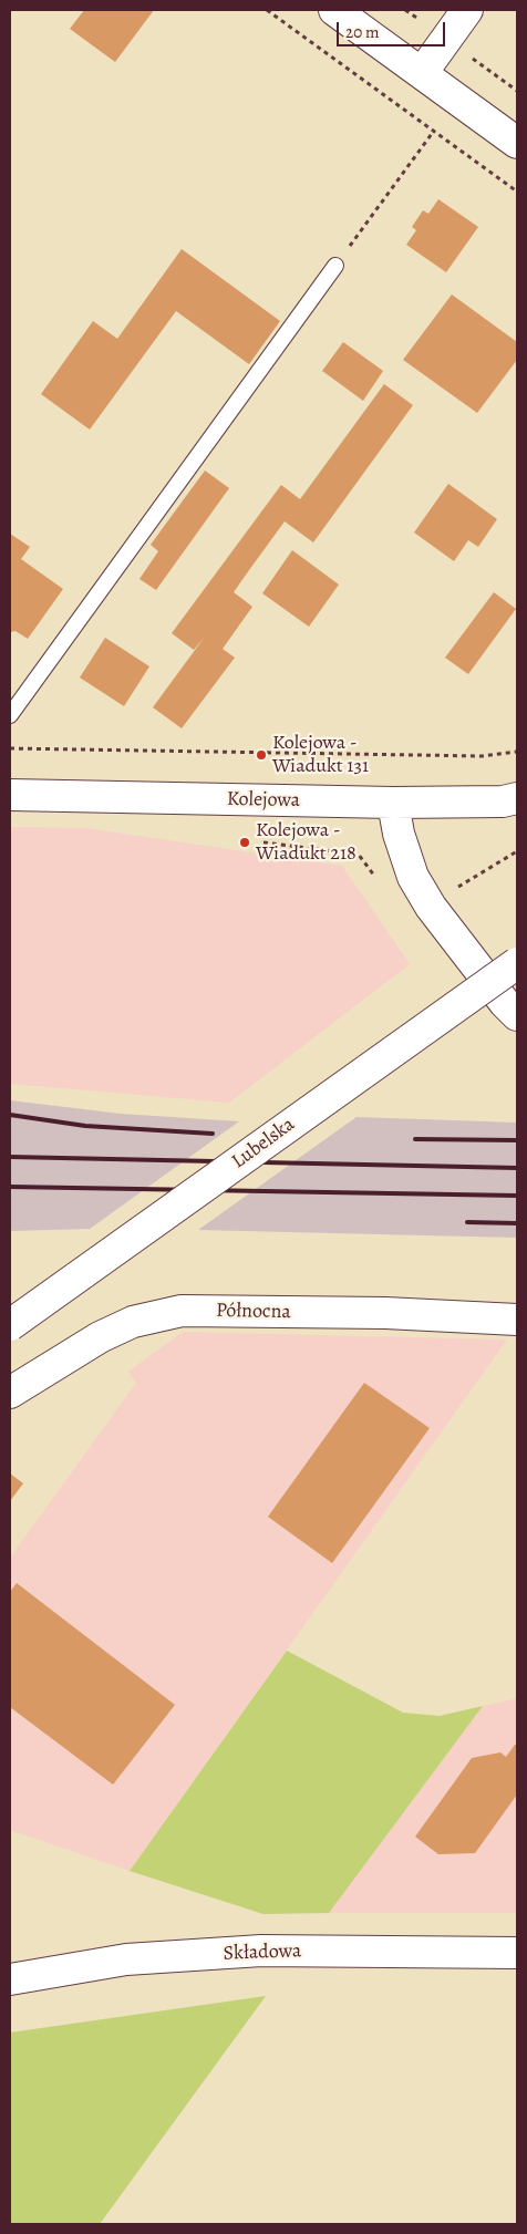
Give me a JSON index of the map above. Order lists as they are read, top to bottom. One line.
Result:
{"streets":{"street":["Kolejowa","Lubelska","Północna","Składowa"]},"places":["Kolejowa - Wiadukt 131","Kolejowa - Wiadukt 218"],"scale_bar":"20 m"}
